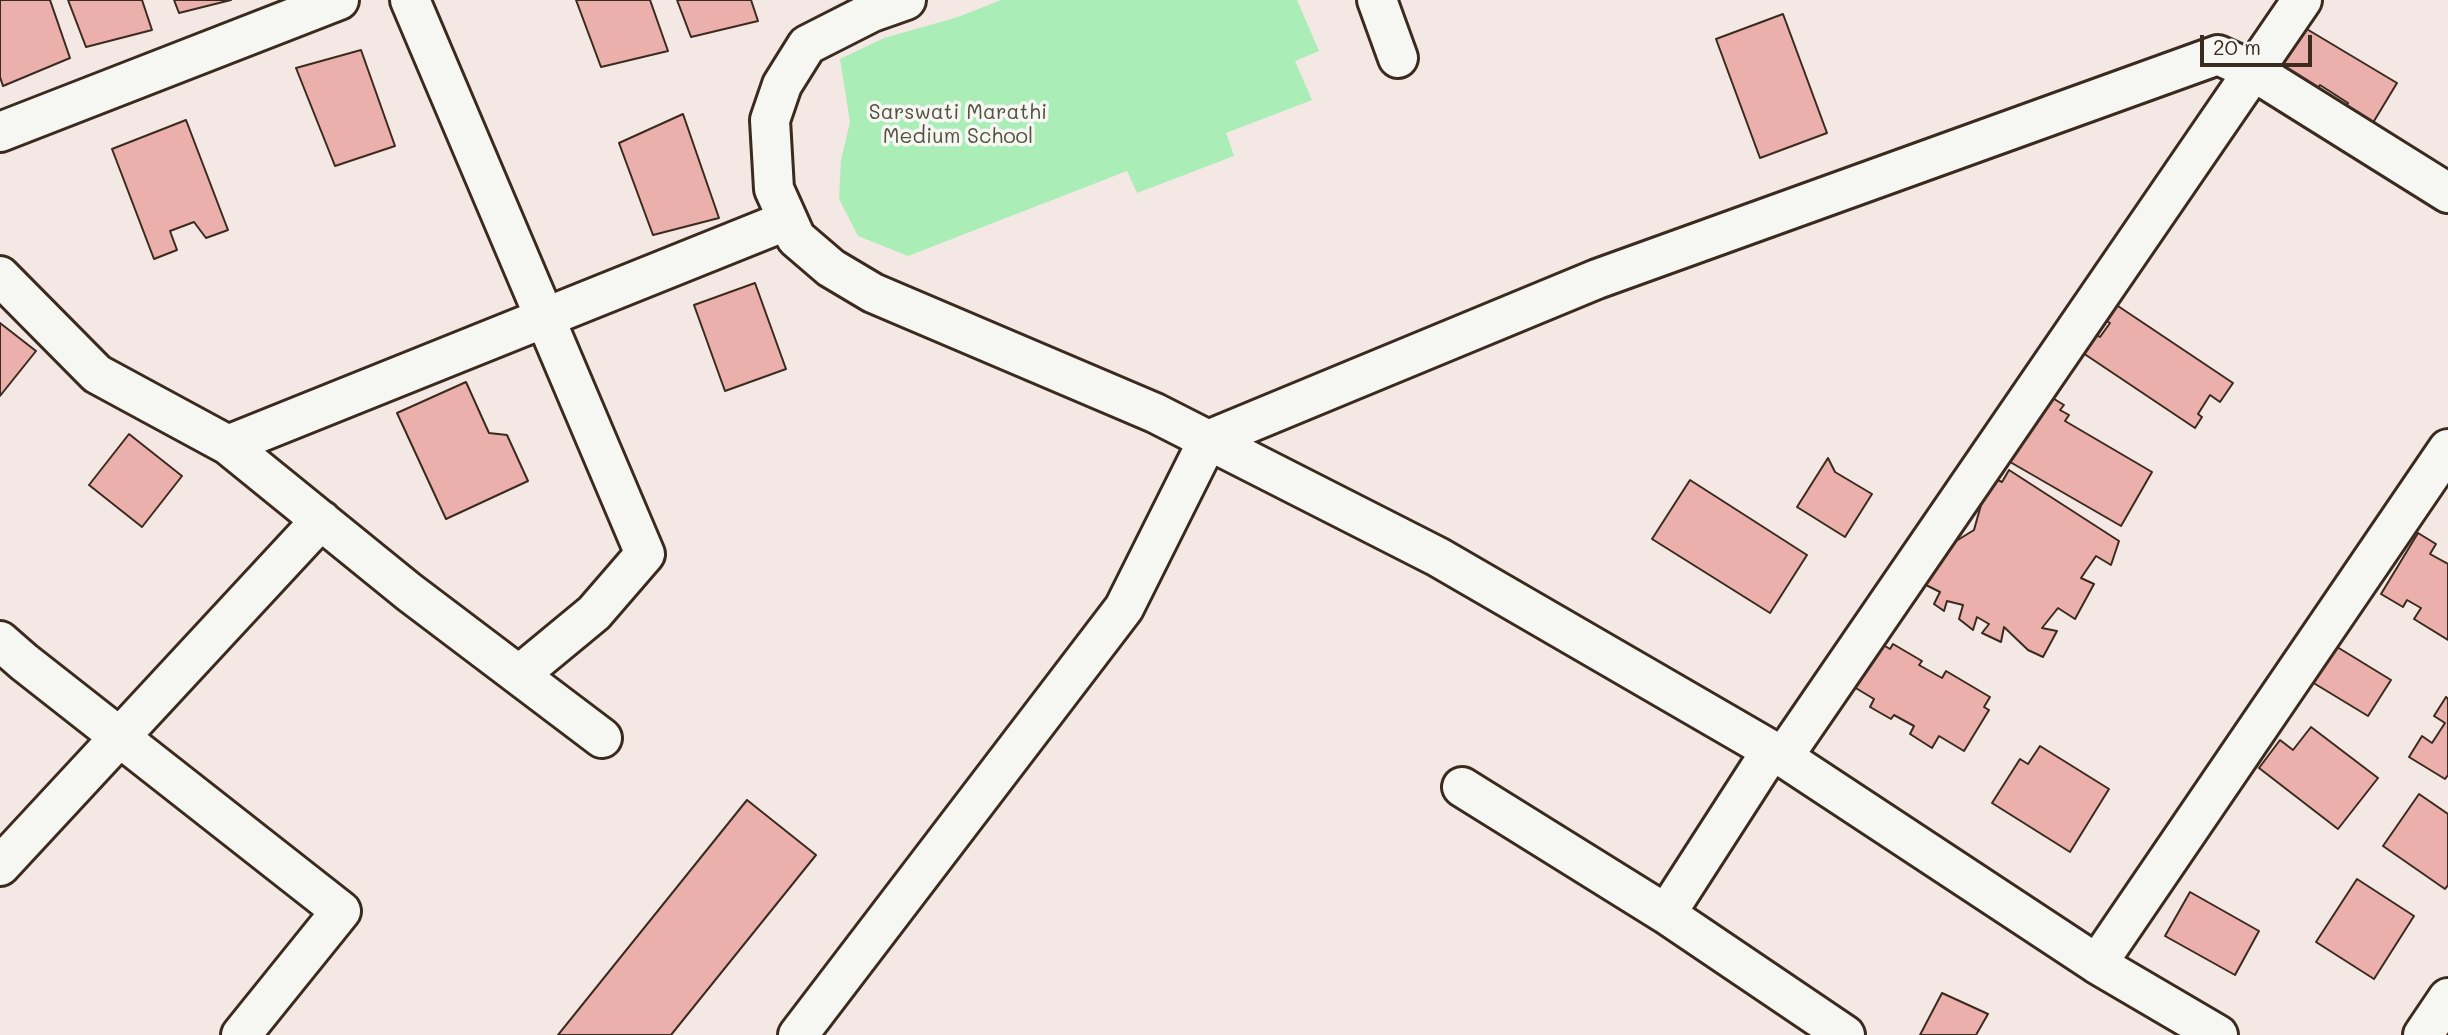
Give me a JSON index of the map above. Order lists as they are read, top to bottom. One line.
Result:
{"parks":["Sarswati Marathi Medium School"],"scale_bar":"20 m"}
